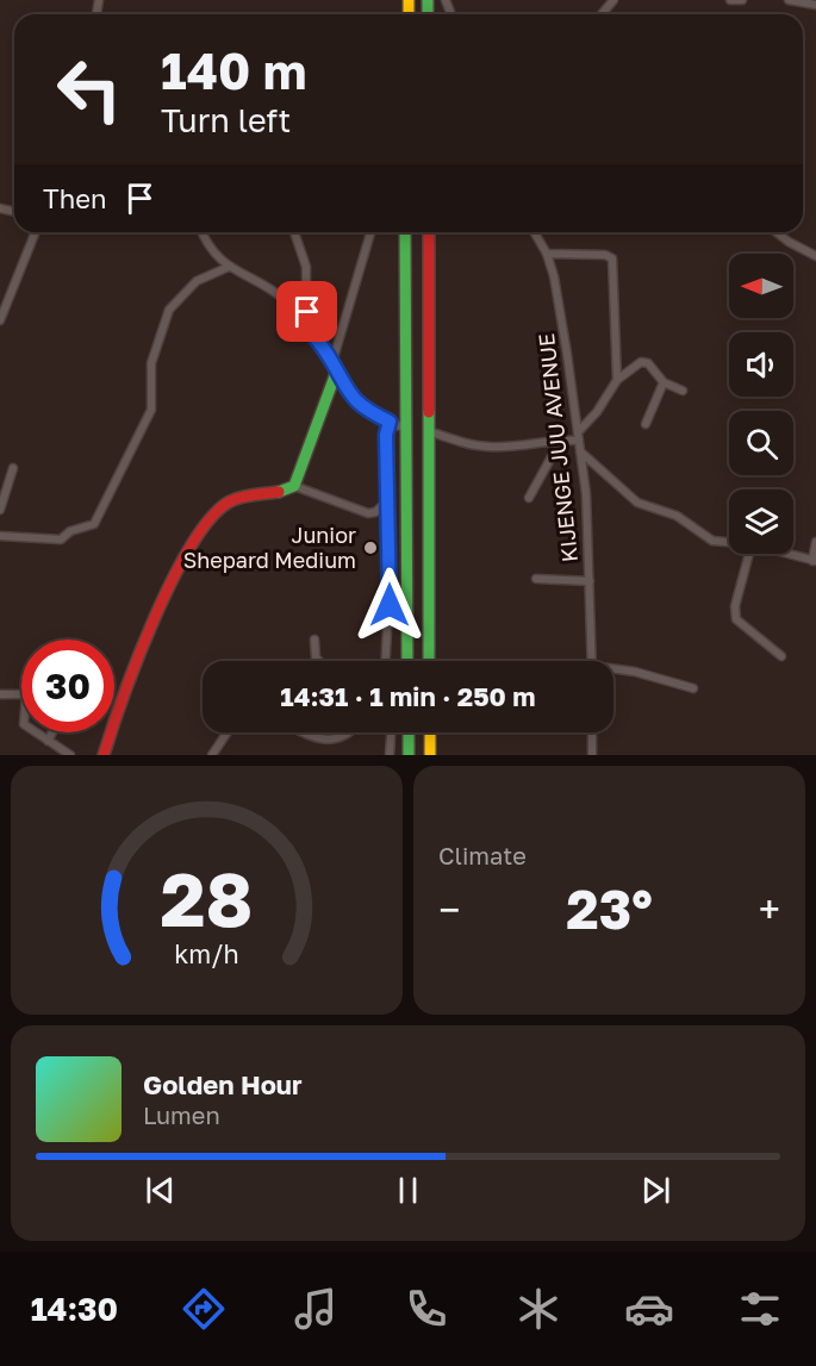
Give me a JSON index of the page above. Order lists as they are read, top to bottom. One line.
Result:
{"streets":{"street":["KIJENGE JUU AVENUE"]},"places":["Junior Shepard Medium"],"north":"left","page":{"turn":["140 m","Turn left"],"then":"Then","limit":"30","trip":"14:31 · 1 min · 250 m","tile":"Climate","heat":["−","23°","+"],"song":["Golden Hour","Lumen"],"tabs":"14:30","gauge":["28","km/h"]}}
